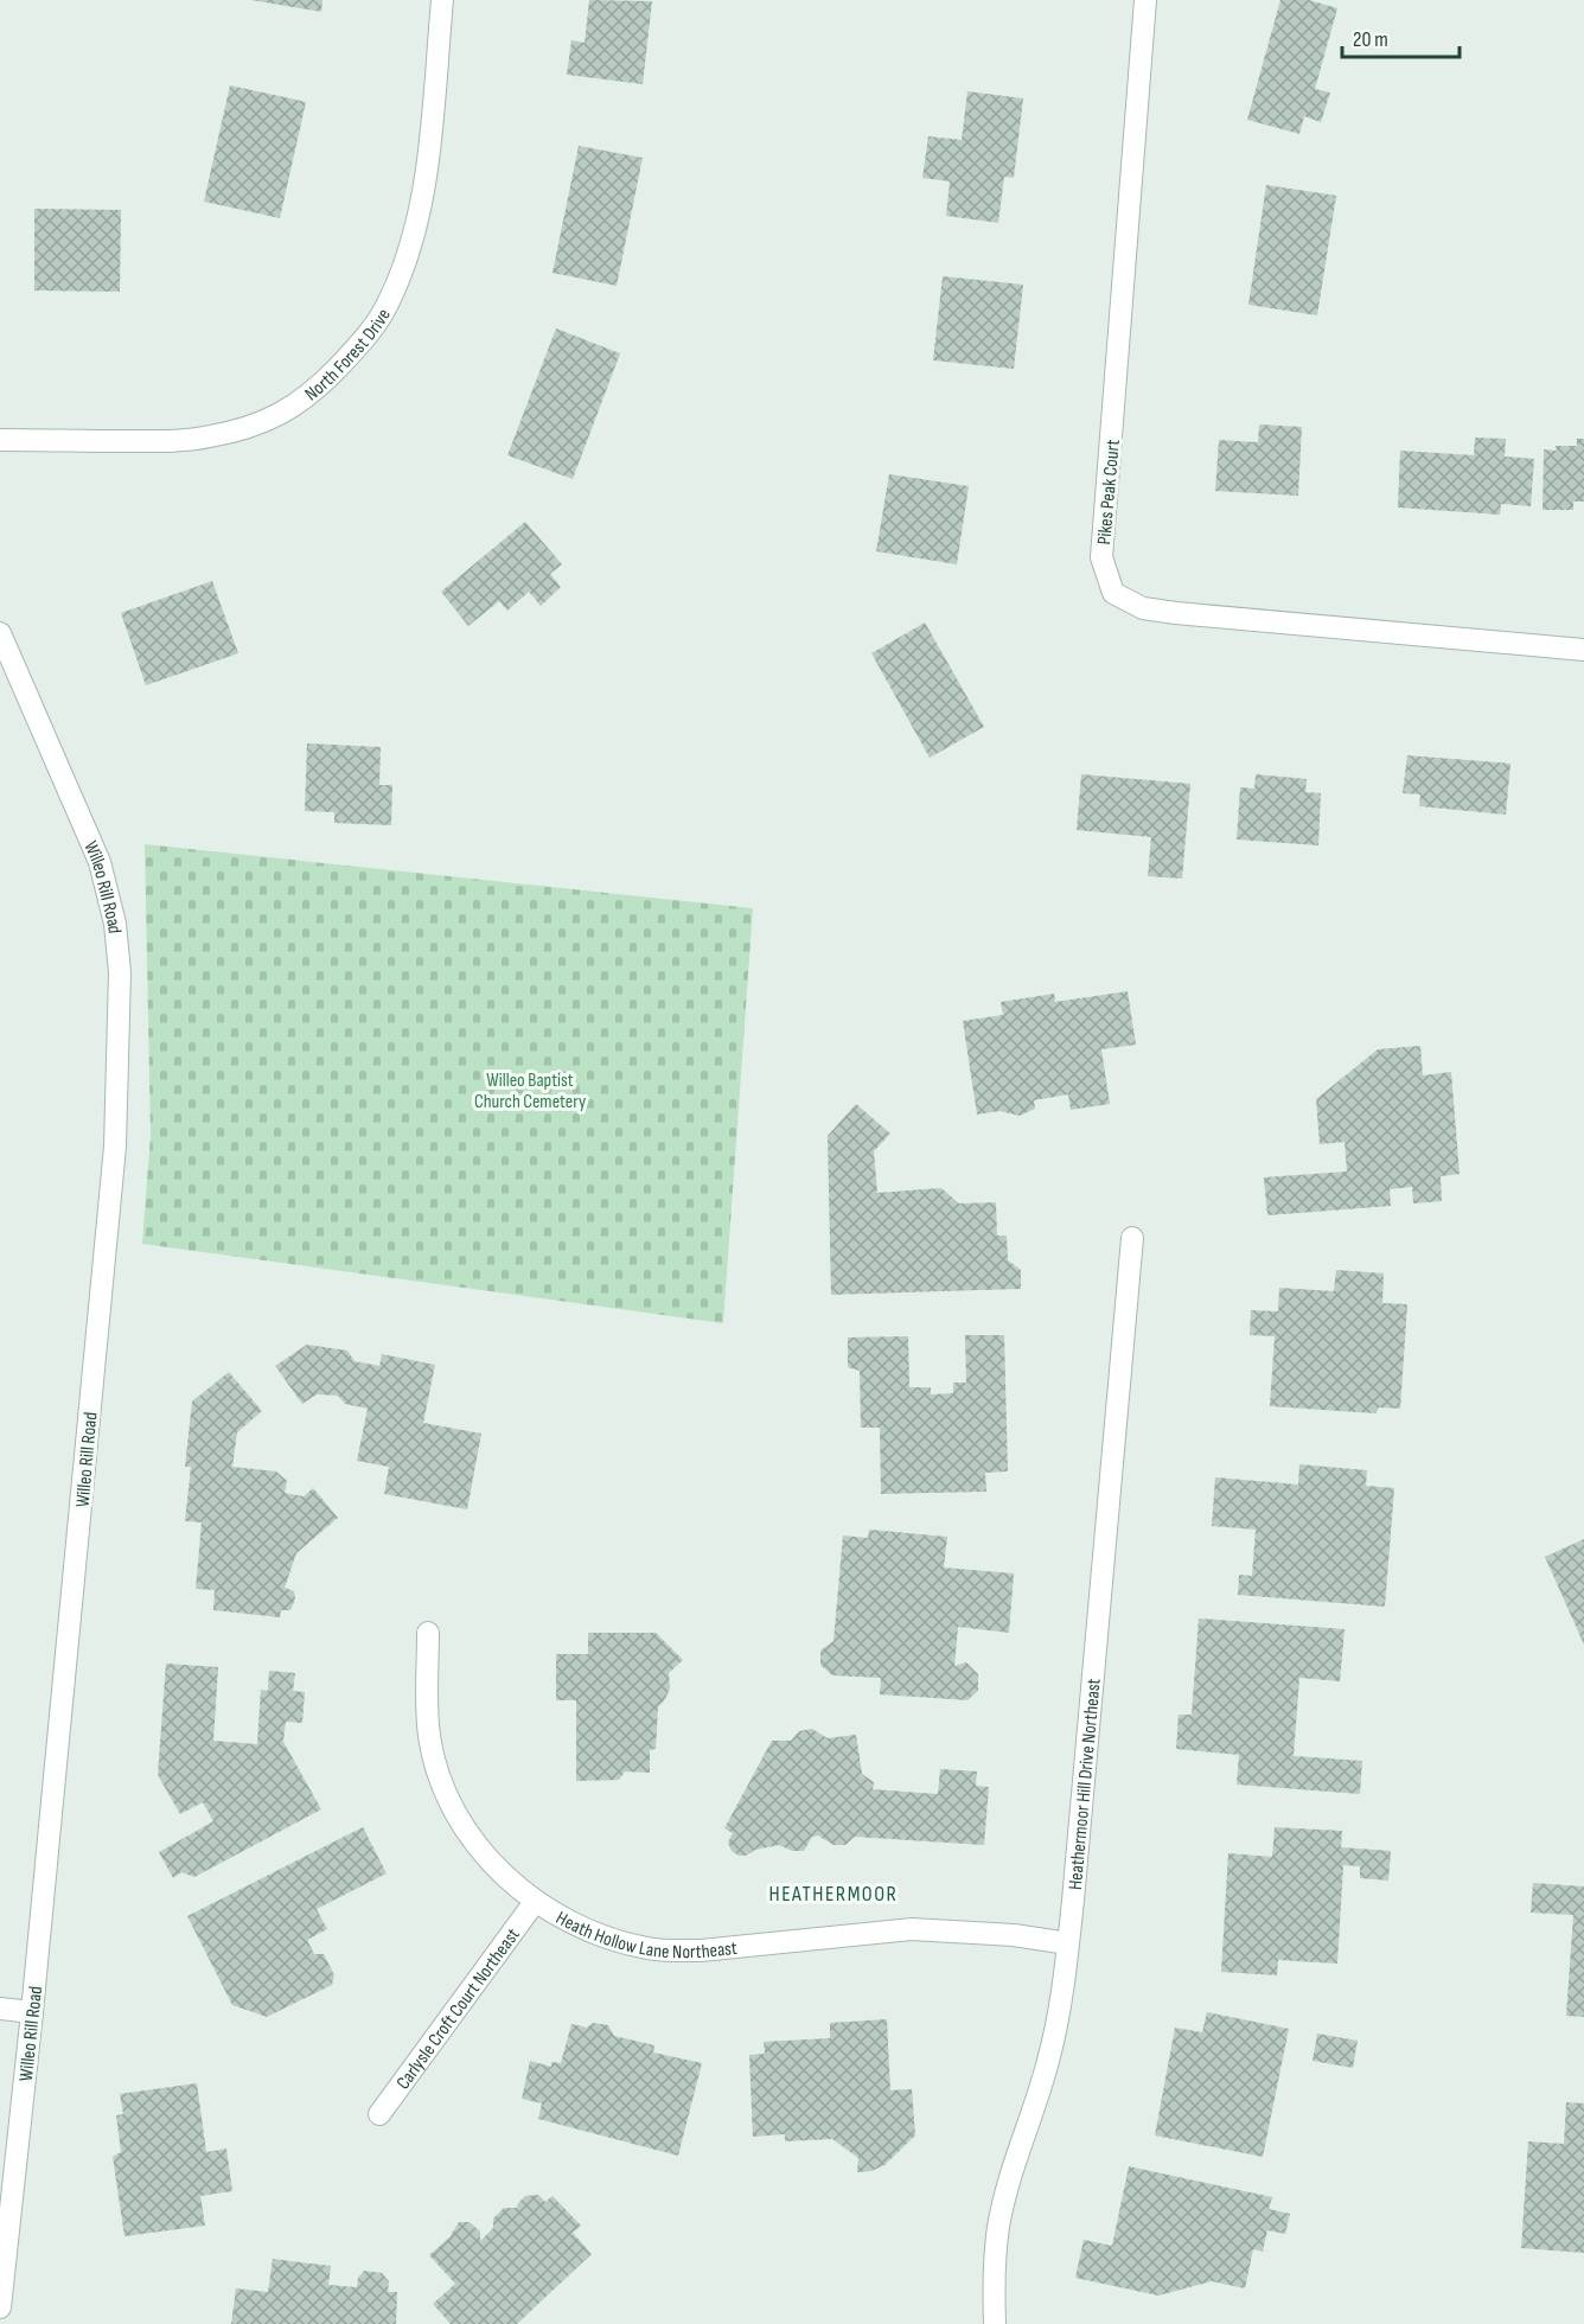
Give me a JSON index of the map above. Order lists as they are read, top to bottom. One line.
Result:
{"streets":{"street":["North Forest Drive","Pikes Peak Court","Willeo Rill Road","Heathermoor Hill Drive Northeast","Heath Hollow Lane Northeast","Carlysle Croft Court Northeast"]},"crossings":[["Heathermoor Hill Drive Northeast","Heath Hollow Lane Northeast"],["Heath Hollow Lane Northeast","Carlysle Croft Court Northeast"]],"districts":["HEATHERMOOR"],"parks":["Willeo Baptist Church Cemetery"],"scale_bar":"20 m"}
